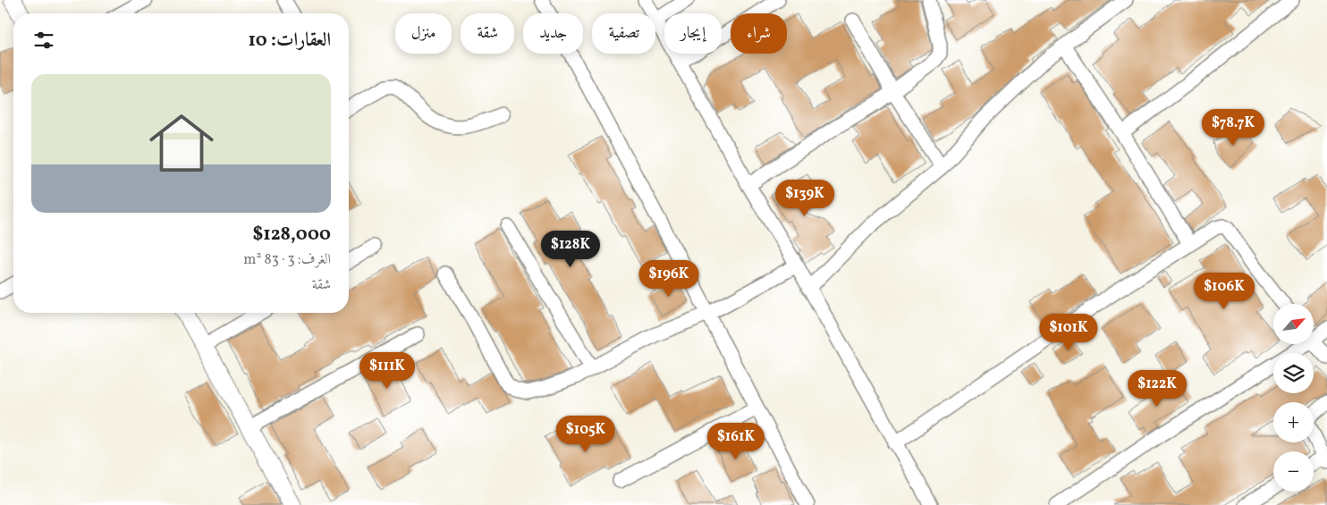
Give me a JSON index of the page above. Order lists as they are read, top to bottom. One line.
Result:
{"north":"top right","page":{"chip":["شراء","إيجار","تصفية","جديد","شقة","منزل"],"heading":"العقارات: 10","list":[{"name":"$128,000","note":"الغرف: 3 · 83 m² · شقة"}],"price":["$78.7K","$139K","$128K","$196K","$106K","$101K","$111K","$122K","$105K","$161K"],"map_buttons":["+","−"]}}
